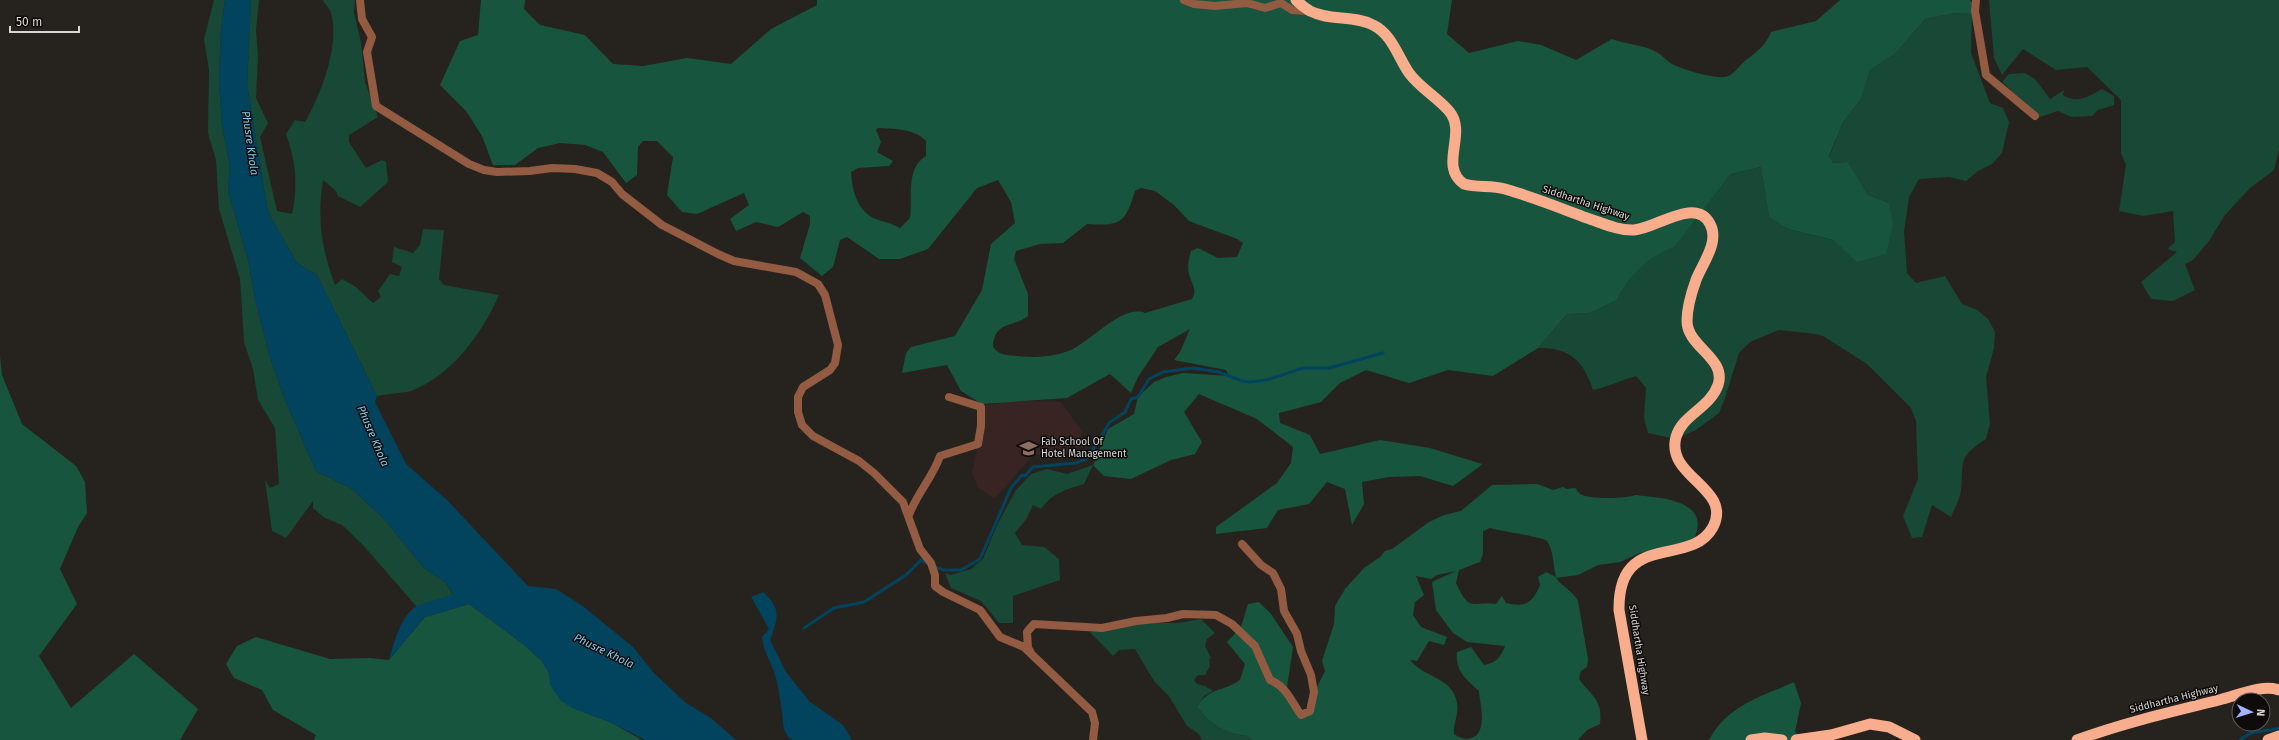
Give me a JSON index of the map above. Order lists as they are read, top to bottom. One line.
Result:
{"streets":{"highway":["Siddhartha Highway"]},"water":["Phusre Khola"],"places":{"school or university":["Fab School Of Hotel Management"]},"scale_bar":"50 m","north":"right"}
